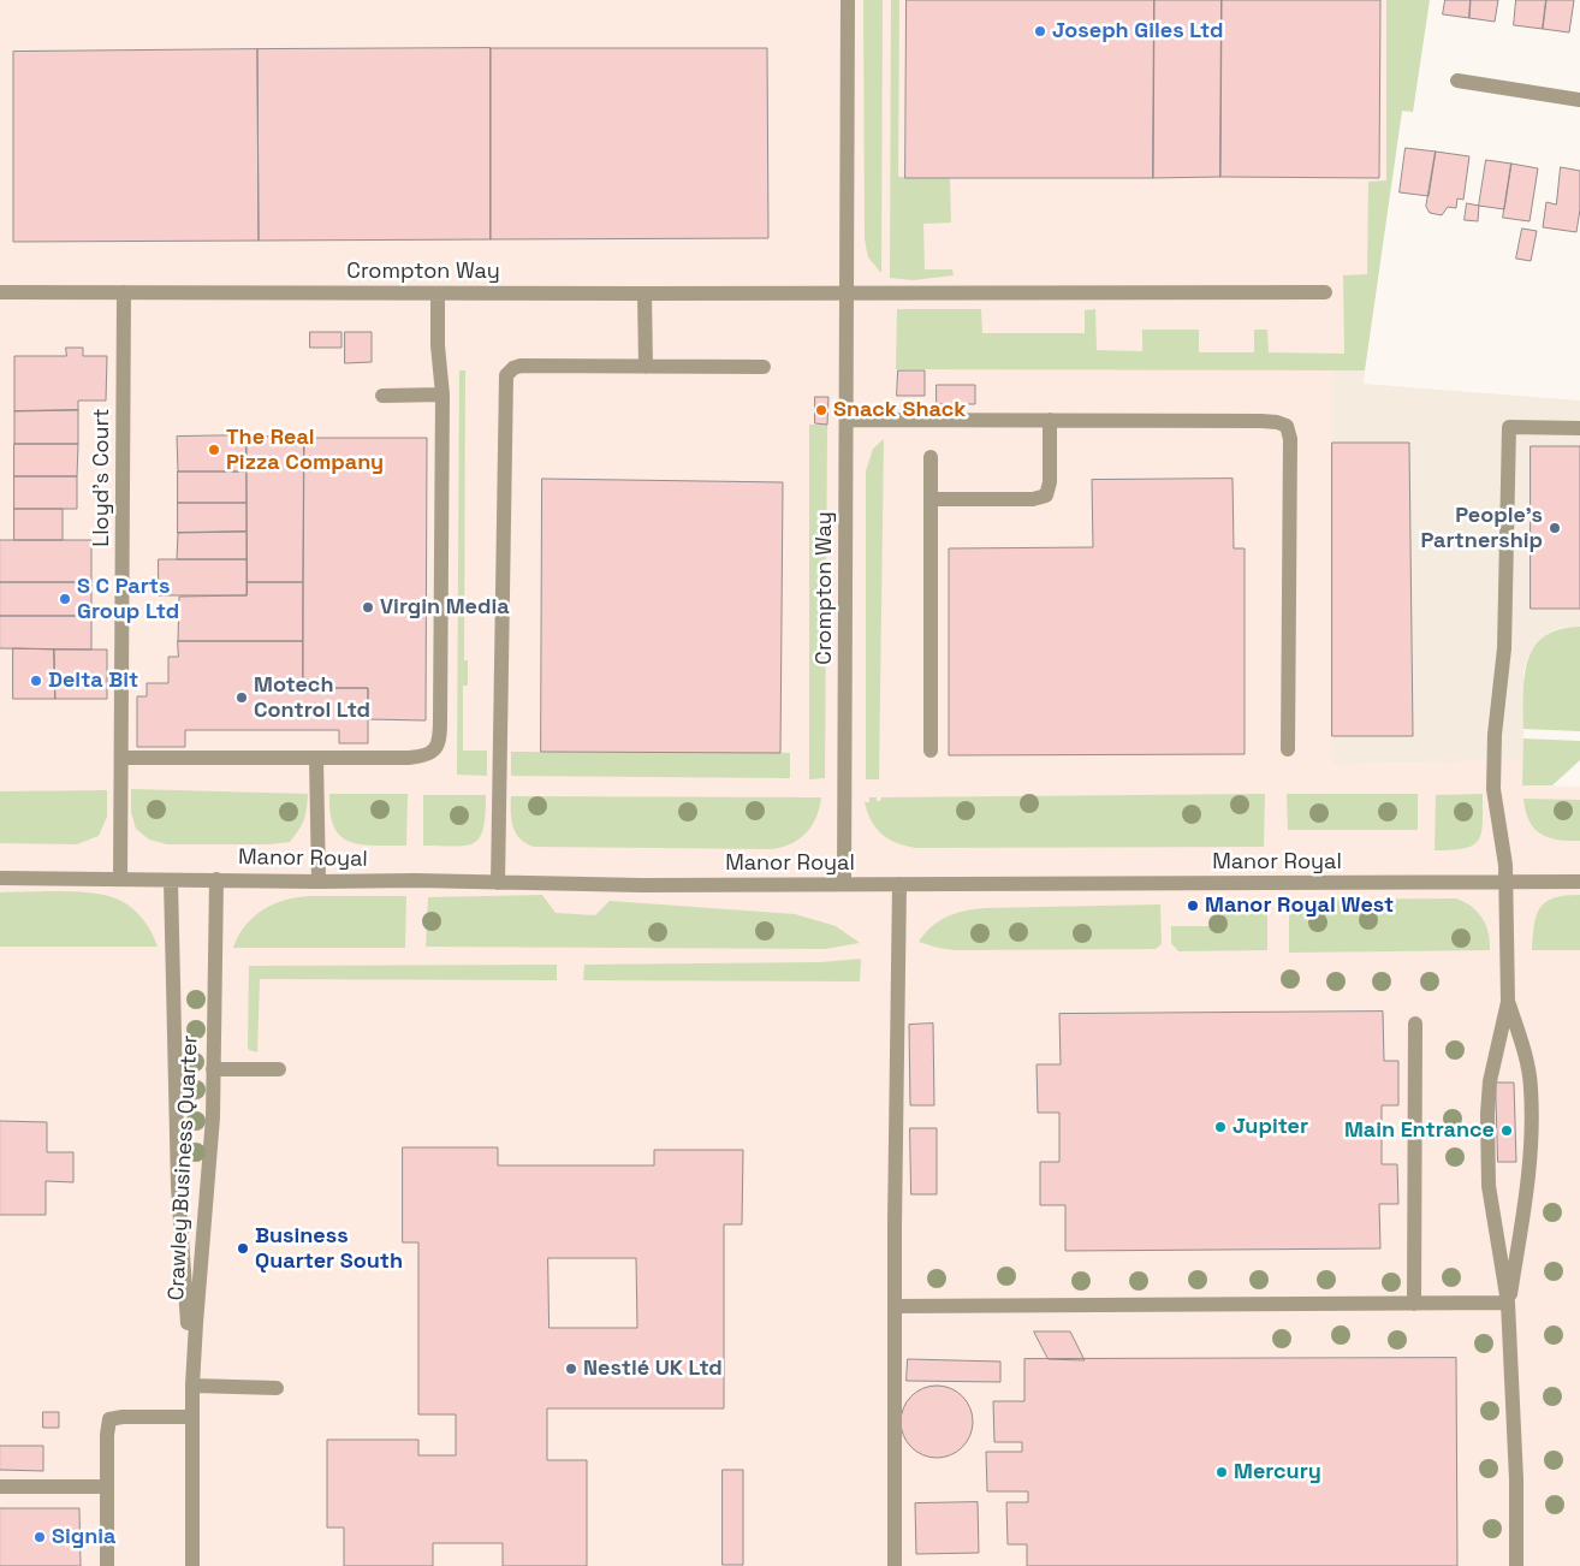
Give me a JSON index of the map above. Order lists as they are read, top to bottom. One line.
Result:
{"streets":{"street":["Crompton Way","Lloyd's Court","Manor Royal","Crawley Business Quarter"]},"crossings":[["Crompton Way","Lloyd's Court"],["Crompton Way","Manor Royal"],["Lloyd's Court","Manor Royal"],["Manor Royal","Crawley Business Quarter"]],"places":["Joseph Giles Ltd","Snack Shack","The Real Pizza Company","People's Partnership","S C Parts Group Ltd","Virgin Media","Delta Bit","Motech Control Ltd","Manor Royal West","Jupiter","Main Entrance","Business Quarter South","Nestlé UK Ltd","Mercury","Signia"]}
